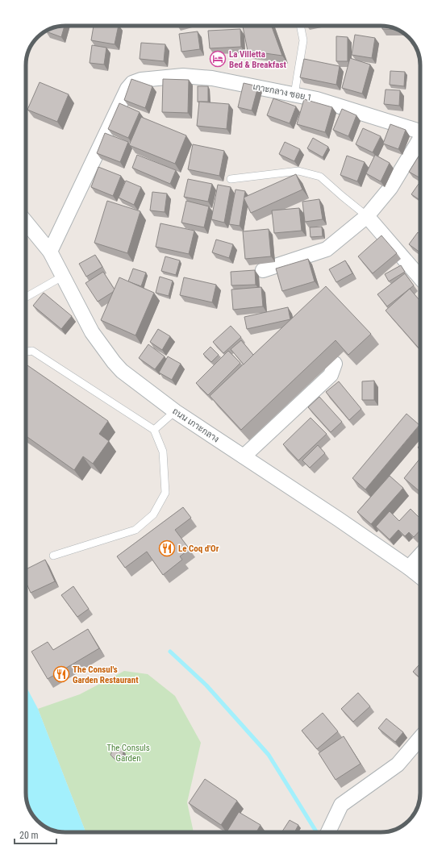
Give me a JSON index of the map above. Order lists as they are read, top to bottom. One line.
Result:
{"streets":{"street":["เกาะกลาง ซอย 1","ถนน เกาะกลาง"]},"crossings":[["เกาะกลาง ซอย 1","ถนน เกาะกลาง"]],"parks":["The Consuls Garden"],"places":{"hotel":["La Villetta Bed & Breakfast"],"restaurant":["Le Coq d'Or","The Consul's Garden Restaurant"]},"scale_bar":"20 m"}
